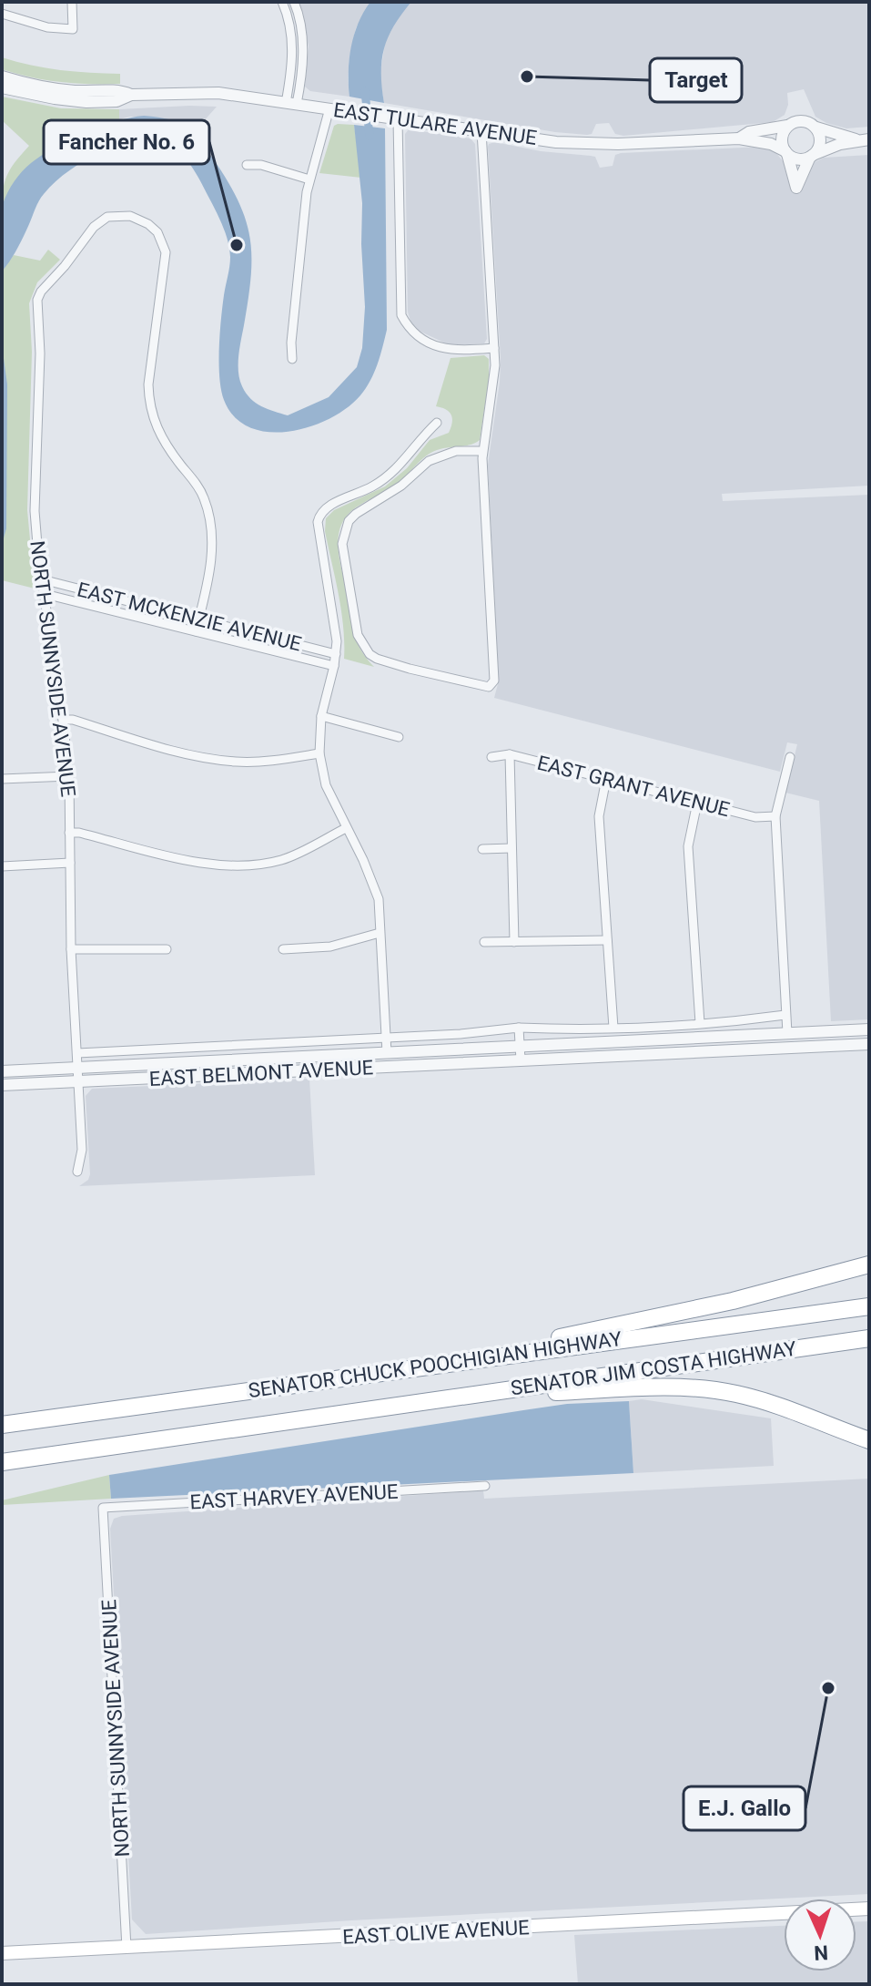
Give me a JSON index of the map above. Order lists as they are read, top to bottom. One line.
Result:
{"streets":{"highway":["SENATOR CHUCK POOCHIGIAN HIGHWAY","SENATOR JIM COSTA HIGHWAY"],"main road":["EAST OLIVE AVENUE"],"street":["EAST TULARE AVENUE","EAST MCKENZIE AVENUE","NORTH SUNNYSIDE AVENUE","EAST GRANT AVENUE","EAST BELMONT AVENUE","EAST HARVEY AVENUE"]},"crossings":[["EAST MCKENZIE AVENUE","NORTH SUNNYSIDE AVENUE"],["NORTH SUNNYSIDE AVENUE","EAST BELMONT AVENUE"],["NORTH SUNNYSIDE AVENUE","EAST HARVEY AVENUE"],["NORTH SUNNYSIDE AVENUE","EAST OLIVE AVENUE"],["SENATOR CHUCK POOCHIGIAN HIGHWAY","SENATOR JIM COSTA HIGHWAY"]],"places":["Target","Fancher No. 6","E.J. Gallo"],"north":"bottom"}
